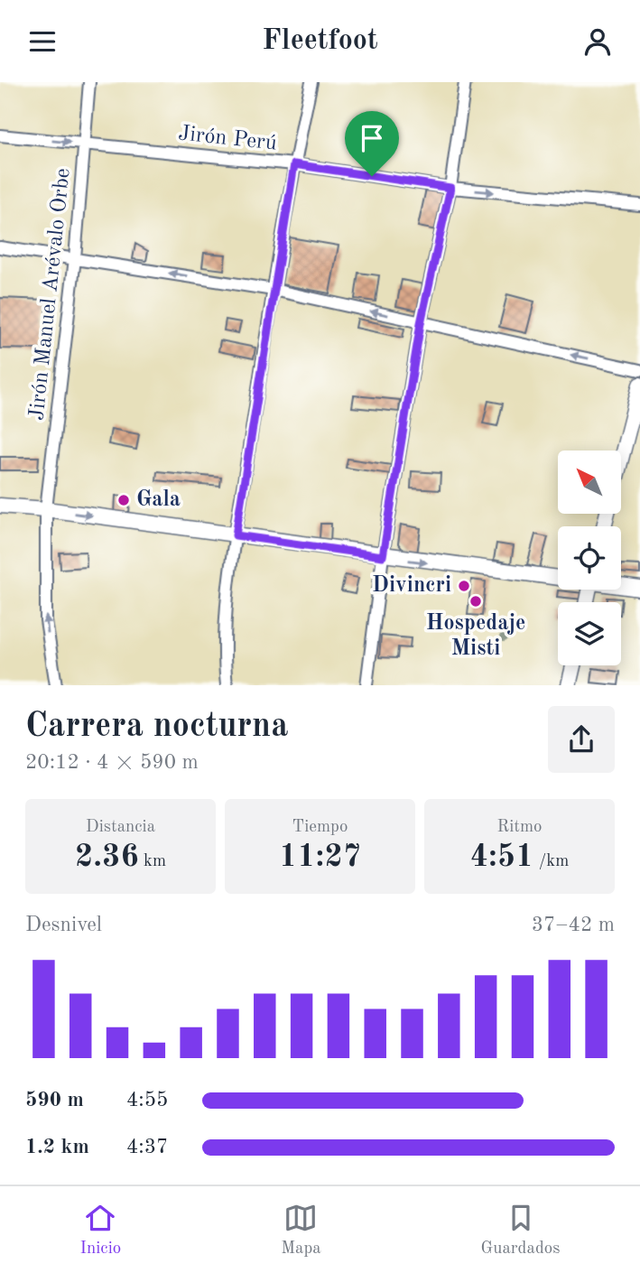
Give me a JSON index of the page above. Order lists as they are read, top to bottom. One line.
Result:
{"streets":{"street":["Jirón Perú","Jirón Manuel Arévalo Orbe"]},"crossings":[["Jirón Perú","Jirón Manuel Arévalo Orbe"]],"one_way":["Jirón Perú"],"places":["Gala","Divincri","Hospedaje Misti"],"north":"top left","page":{"header":"Fleetfoot","heading":["Carrera nocturna","20:12 · 4 × 590 m"],"stats":[["Distancia","2.36 km"],["Tiempo","11:27"],["Ritmo","4:51 /km"]],"chart":["Desnivel","37–42 m"],"list":[{"name":"590 m","note":"4:55"},{"name":"1.2 km","note":"4:37"}],"tabs":["Inicio","Mapa","Guardados"]}}
